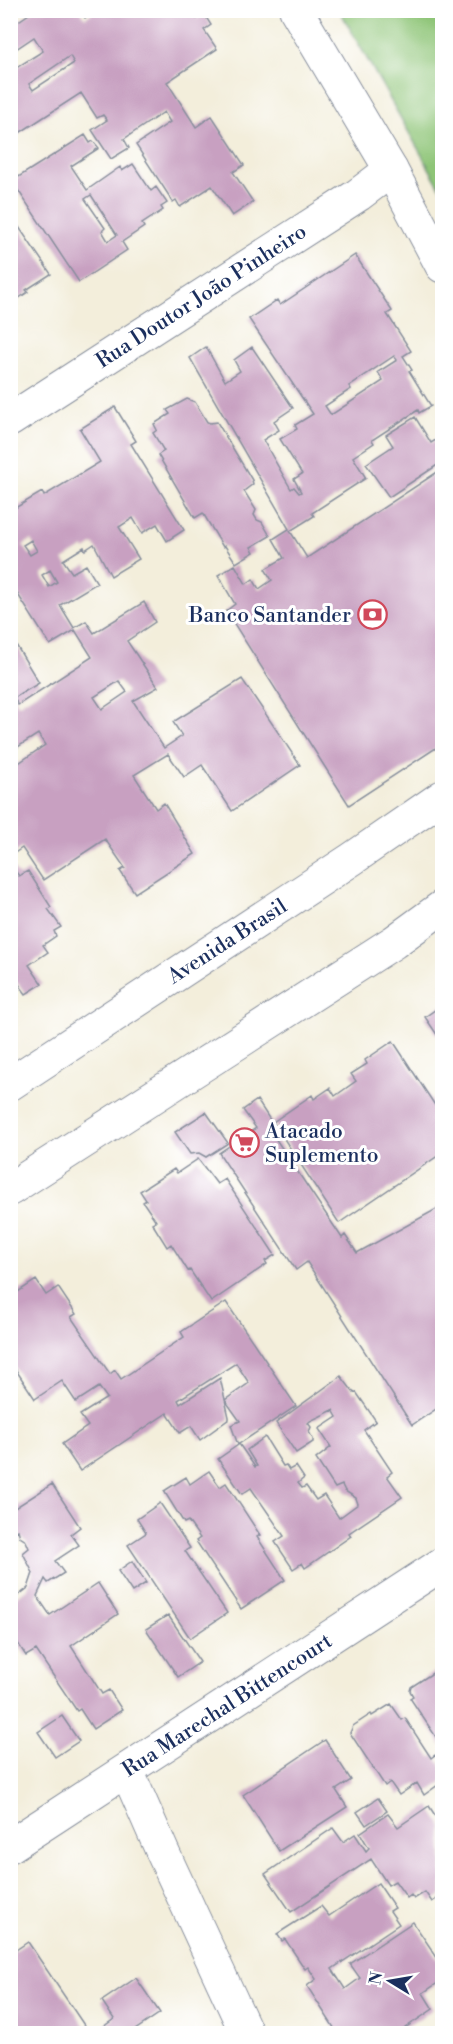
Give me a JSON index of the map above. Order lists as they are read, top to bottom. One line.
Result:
{"streets":{"main road":["Rua Doutor João Pinheiro","Avenida Brasil","Rua Marechal Bittencourt"]},"places":{"bank":["Banco Santander"],"supermarket":["Atacado Suplemento"]},"north":"left"}
